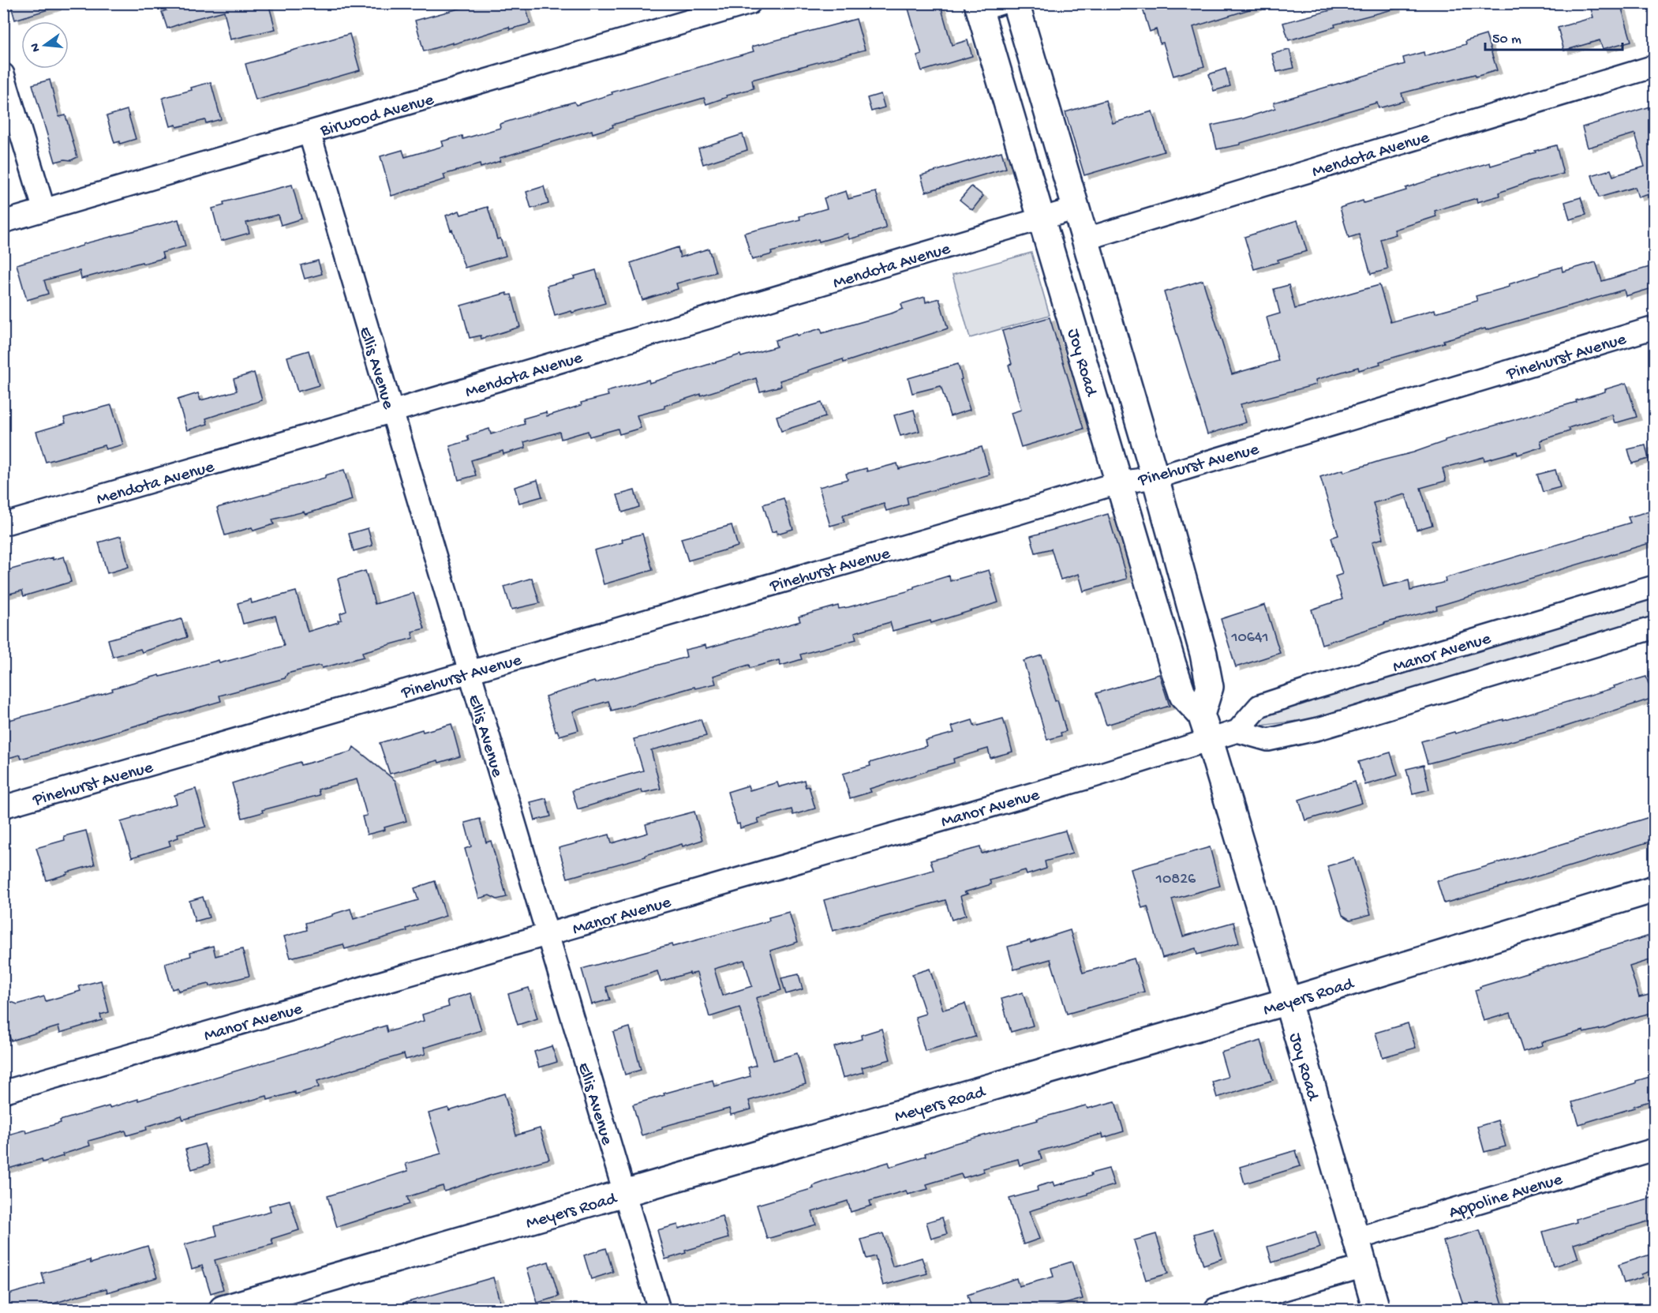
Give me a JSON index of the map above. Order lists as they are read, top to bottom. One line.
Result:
{"streets":{"street":["Birwood Avenue","Mendota Avenue","Pinehurst Avenue","Joy Road","Ellis Avenue","Manor Avenue","Meyers Road","Appoline Avenue"]},"crossings":[["Birwood Avenue","Ellis Avenue"],["Mendota Avenue","Joy Road"],["Mendota Avenue","Ellis Avenue"],["Pinehurst Avenue","Joy Road"],["Pinehurst Avenue","Ellis Avenue"],["Joy Road","Manor Avenue"],["Joy Road","Meyers Road"],["Joy Road","Appoline Avenue"],["Ellis Avenue","Manor Avenue"],["Ellis Avenue","Meyers Road"]],"house_numbers":["10641","10826"],"scale_bar":"50 m","north":"left"}
